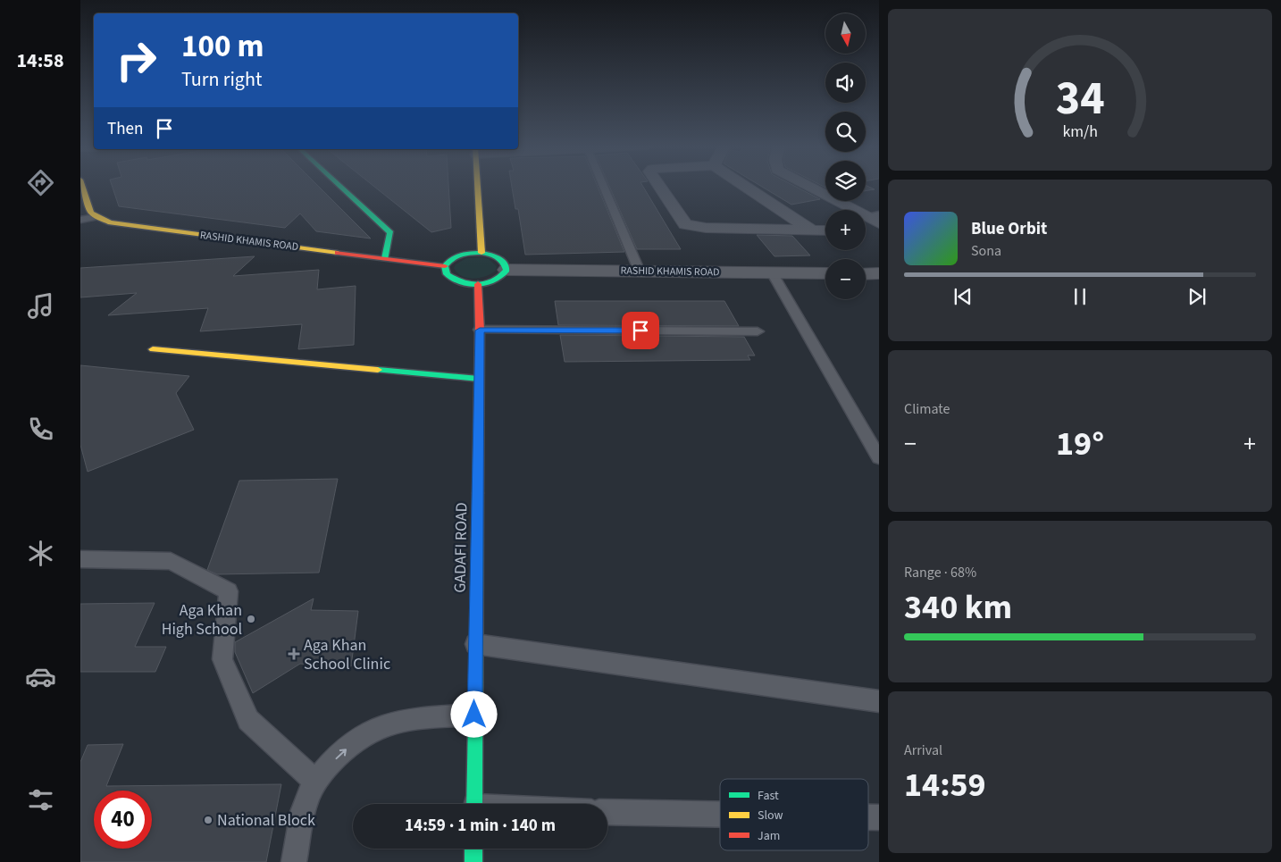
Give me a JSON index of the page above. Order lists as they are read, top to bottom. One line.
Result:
{"streets":{"street":["RASHID KHAMIS ROAD","GADAFI ROAD"]},"places":{"other":["Aga Khan High School","National Block"],"health":["Aga Khan School Clinic"]},"legend":["Fast","Slow","Jam"],"north":"bottom","page":{"tabs":"14:58","map_buttons":["+","−"],"turn":["100 m","Turn right"],"then":"Then","song":["Blue Orbit","Sona"],"tile":["Climate",["Range · 68%","340 km"],["Arrival","14:59"]],"heat":["−","19°","+"],"limit":"40","trip":"14:59 · 1 min · 140 m","gauge":["34","km/h"]}}
